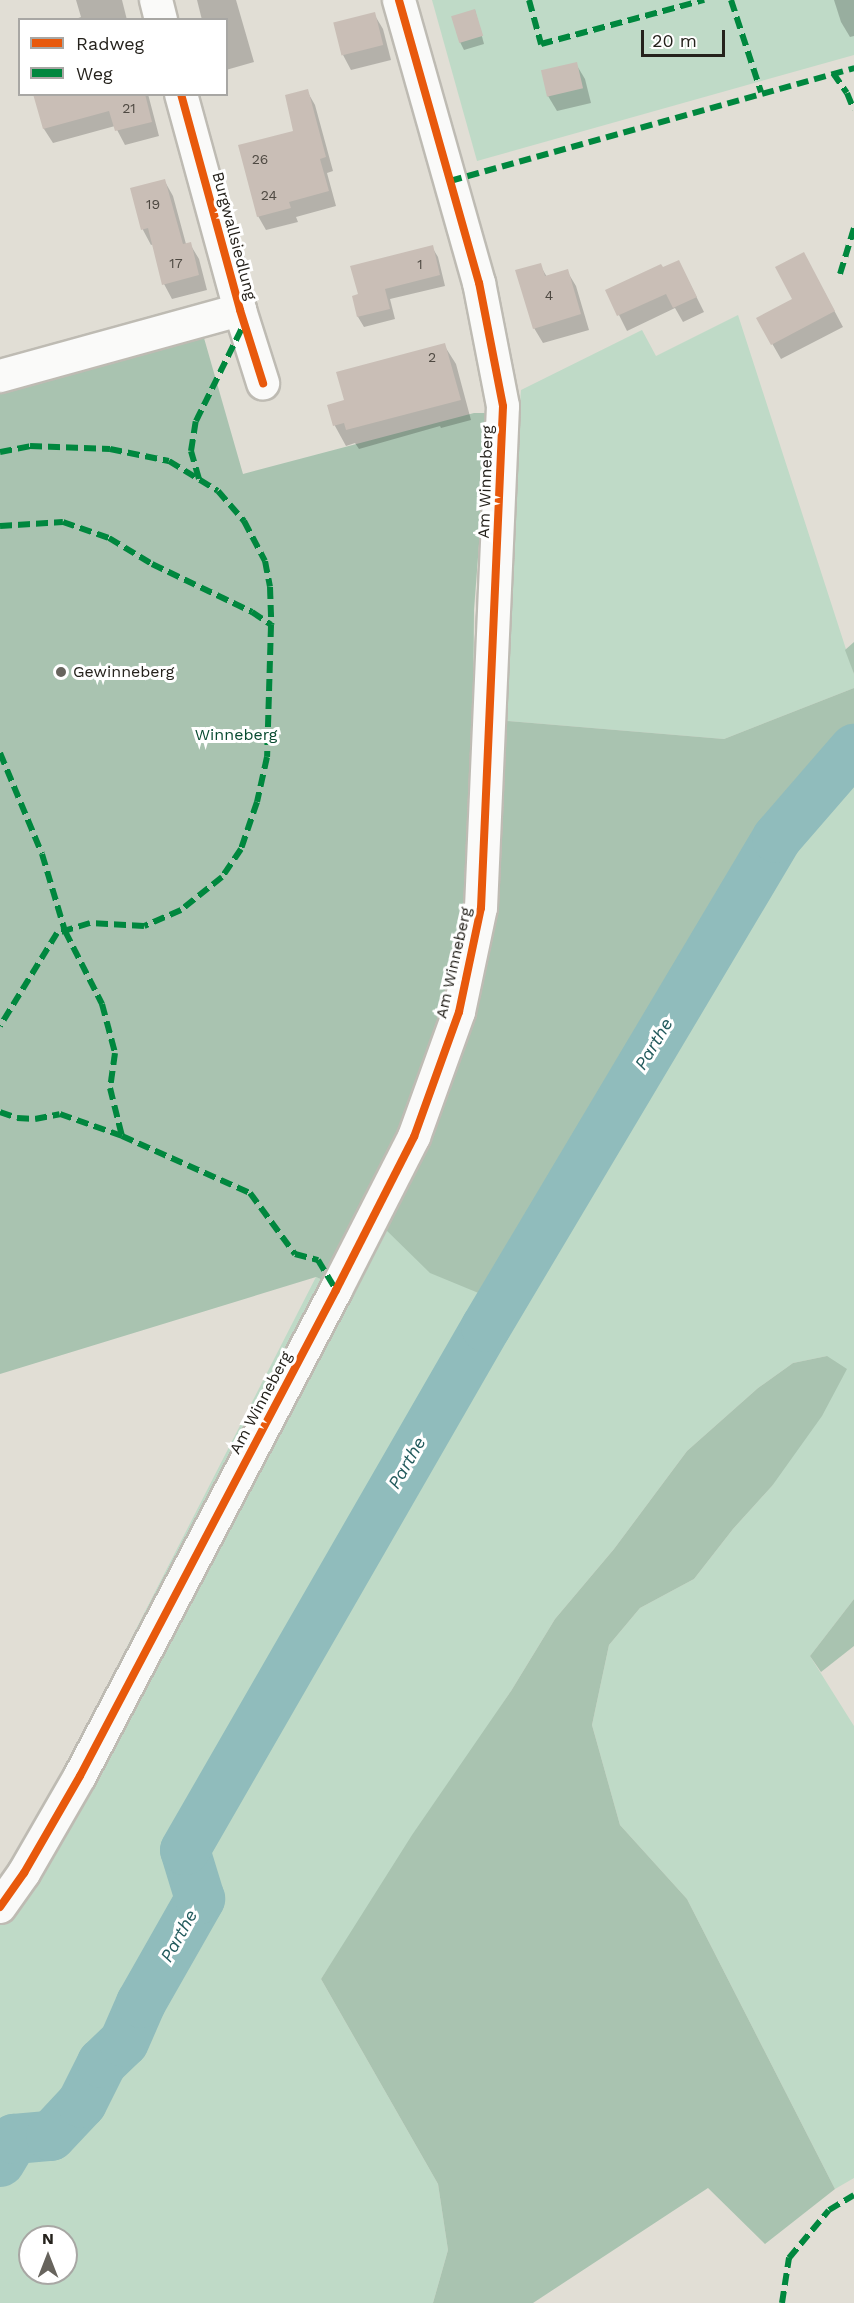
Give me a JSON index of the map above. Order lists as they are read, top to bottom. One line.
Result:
{"streets":{"street":["Burgwallsiedlung","Am Winneberg"]},"water":["Parthe"],"parks":["Winneberg"],"places":["Gewinneberg"],"house_numbers":["21","26","24","19","17","1","4","2"],"legend":["Radweg","Weg"],"scale_bar":"20 m","north":"top"}
